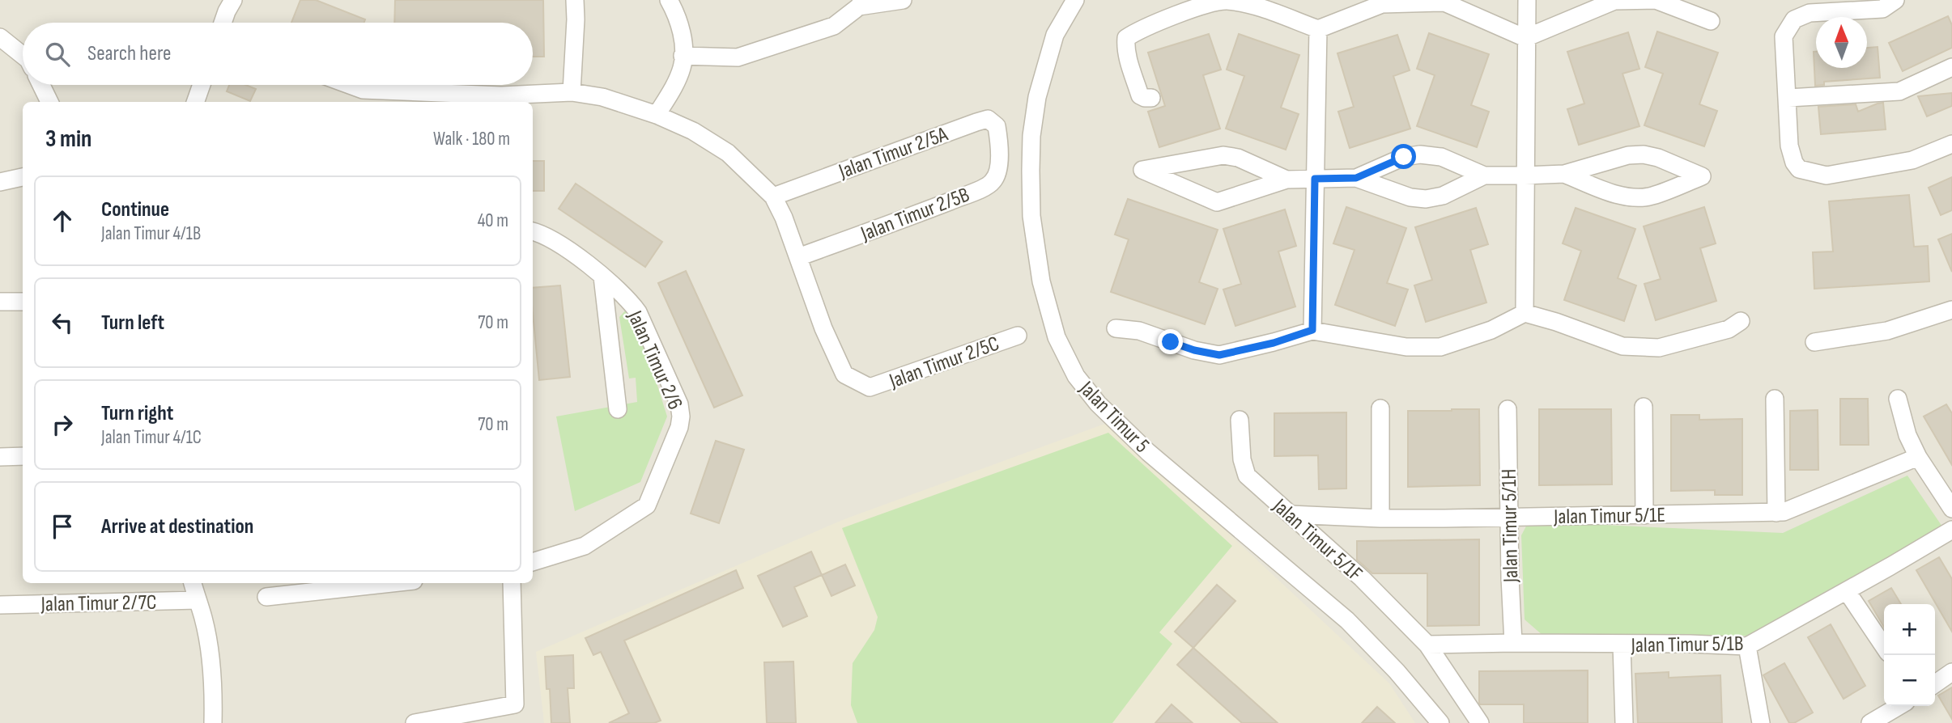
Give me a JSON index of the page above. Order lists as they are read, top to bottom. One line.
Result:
{"streets":{"street":["Jalan Timur 2/5A","Jalan Timur 2/5B","Jalan Timur 2/6","Jalan Timur 2/5C","Jalan Timur 5","Jalan Timur 5/1E","Jalan Timur 5/1H","Jalan Timur 5/1F","Jalan Timur 2/7C","Jalan Timur 5/1B"]},"crossings":[["Jalan Timur 2/5A","Jalan Timur 2/5B"],["Jalan Timur 2/5B","Jalan Timur 2/5C"],["Jalan Timur 5/1E","Jalan Timur 5/1H"],["Jalan Timur 5/1E","Jalan Timur 5/1F"],["Jalan Timur 5/1H","Jalan Timur 5/1B"],["Jalan Timur 5/1F","Jalan Timur 5/1B"]],"north":"top","page":{"search":"Search here","heading":["3 min","Walk · 180 m"],"list":[["Continue","Jalan Timur 4/1B","40 m"],["Turn left","70 m"],["Turn right","Jalan Timur 4/1C","70 m"],"Arrive at destination"],"map_buttons":["+","−"]}}
